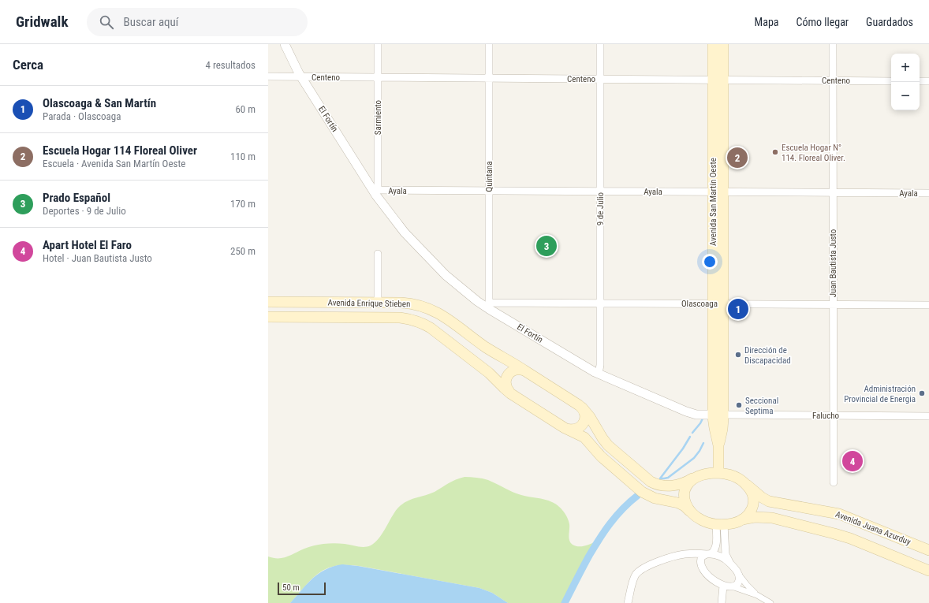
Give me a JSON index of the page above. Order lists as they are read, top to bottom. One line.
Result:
{"streets":{"main road":["Avenida San Martín Oeste","Avenida Enrique Stieben","Avenida Juana Azurduy"],"street":["Centeno","Sarmiento","El Fortín","Quintana","Ayala","9 de Julio","Juan Bautista Justo","Olascoaga","Falucho"]},"crossings":[["Centeno","Sarmiento"],["Centeno","El Fortín"],["Centeno","Quintana"],["Centeno","Avenida San Martín Oeste"],["Centeno","9 de Julio"],["Centeno","Juan Bautista Justo"],["Sarmiento","El Fortín"],["Sarmiento","Ayala"],["El Fortín","Quintana"],["El Fortín","Ayala"],["El Fortín","Avenida San Martín Oeste"],["El Fortín","9 de Julio"],["El Fortín","Olascoaga"],["El Fortín","Falucho"],["Quintana","Ayala"],["Quintana","Olascoaga"],["Ayala","Avenida San Martín Oeste"],["Ayala","9 de Julio"],["Ayala","Juan Bautista Justo"],["Avenida San Martín Oeste","Avenida Enrique Stieben"],["Avenida San Martín Oeste","Olascoaga"],["Avenida San Martín Oeste","Falucho"],["Avenida San Martín Oeste","Avenida Juana Azurduy"],["9 de Julio","Olascoaga"],["Juan Bautista Justo","Olascoaga"],["Juan Bautista Justo","Falucho"],["Avenida Enrique Stieben","Avenida Juana Azurduy"]],"places":["Escuela Hogar N° 114. Floreal Oliver.","Dirección de Discapacidad","Administración Provincial de Energia","Seccional Septima"],"scale_bar":"50 m","page":{"header":"Gridwalk","search":"Buscar aquí","nav":["Mapa","Cómo llegar","Guardados"],"heading":["Cerca","4 resultados"],"map_buttons":["+","−"],"list":[{"mark":"1","name":"Olascoaga & San Martín","note":"Parada · Olascoaga","value":"60 m"},{"mark":"2","name":"Escuela Hogar 114 Floreal Oliver","note":"Escuela · Avenida San Martín Oeste","value":"110 m"},{"mark":"3","name":"Prado Español","note":"Deportes · 9 de Julio","value":"170 m"},{"mark":"4","name":"Apart Hotel El Faro","note":"Hotel · Juan Bautista Justo","value":"250 m"}],"pins":["2","3","1","4"],"scale":"50 m"}}
